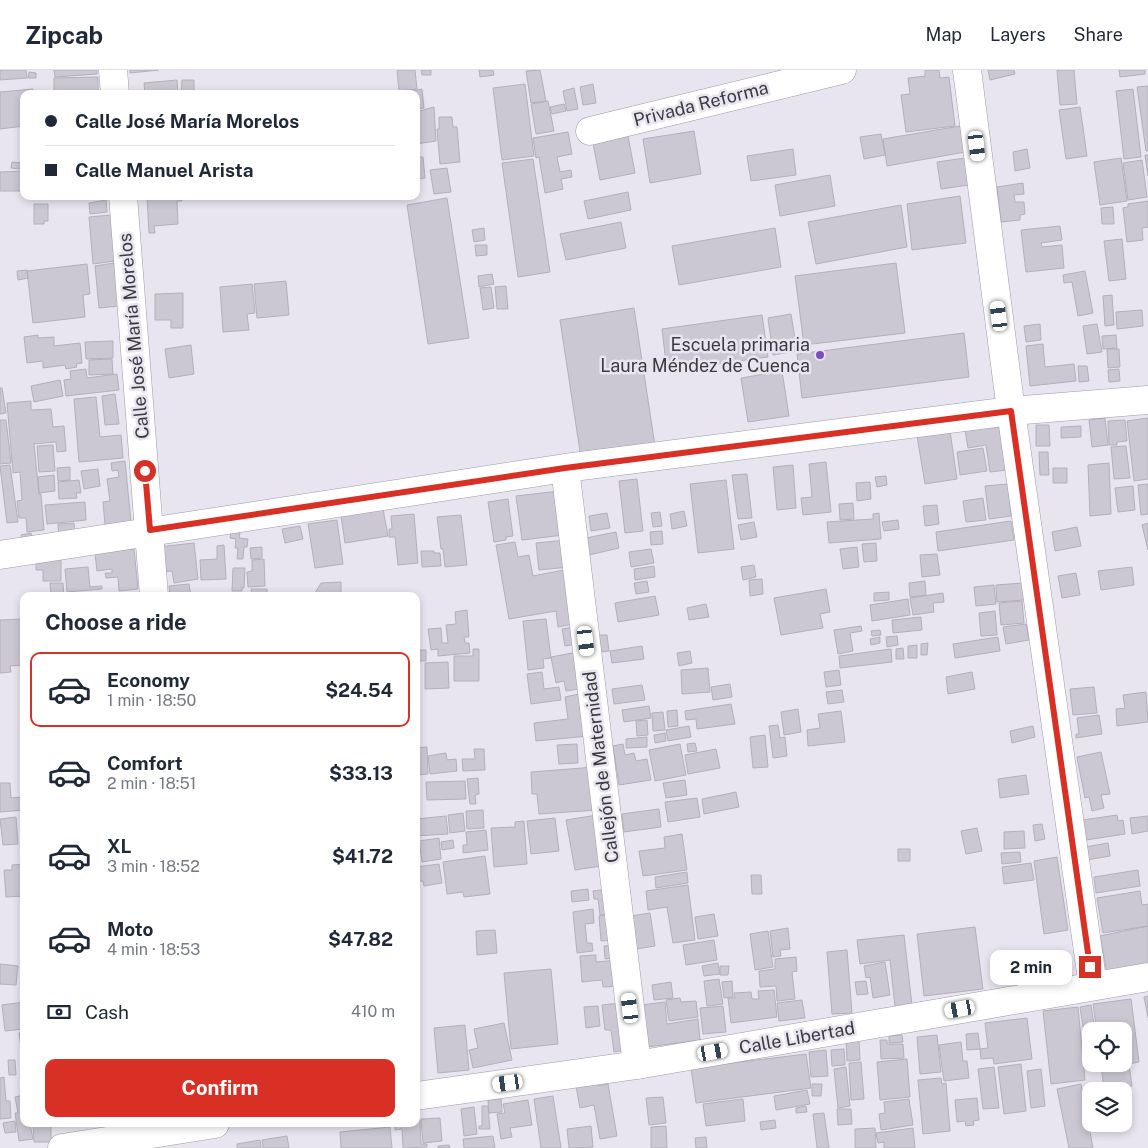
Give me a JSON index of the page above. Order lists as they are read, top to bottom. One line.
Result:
{"streets":{"street":["Privada Reforma","Calle José María Morelos","Callejón de Maternidad","Calle Libertad"]},"crossings":[["Callejón de Maternidad","Calle Libertad"]],"places":["Escuela primaria Laura Méndez de Cuenca"],"page":{"header":"Zipcab","nav":["Map","Layers","Share"],"banner":["Calle José María Morelos","Calle Manuel Arista"],"heading":"Choose a ride","list":[{"name":"Economy","note":"1 min · 18:50","value":"$24.54"},{"name":"Comfort","note":"2 min · 18:51","value":"$33.13"},{"name":"XL","note":"3 min · 18:52","value":"$41.72"},{"name":"Moto","note":"4 min · 18:53","value":"$47.82"}],"bubble":"2 min","pay":["Cash","410 m"],"buttons":"Confirm"}}
